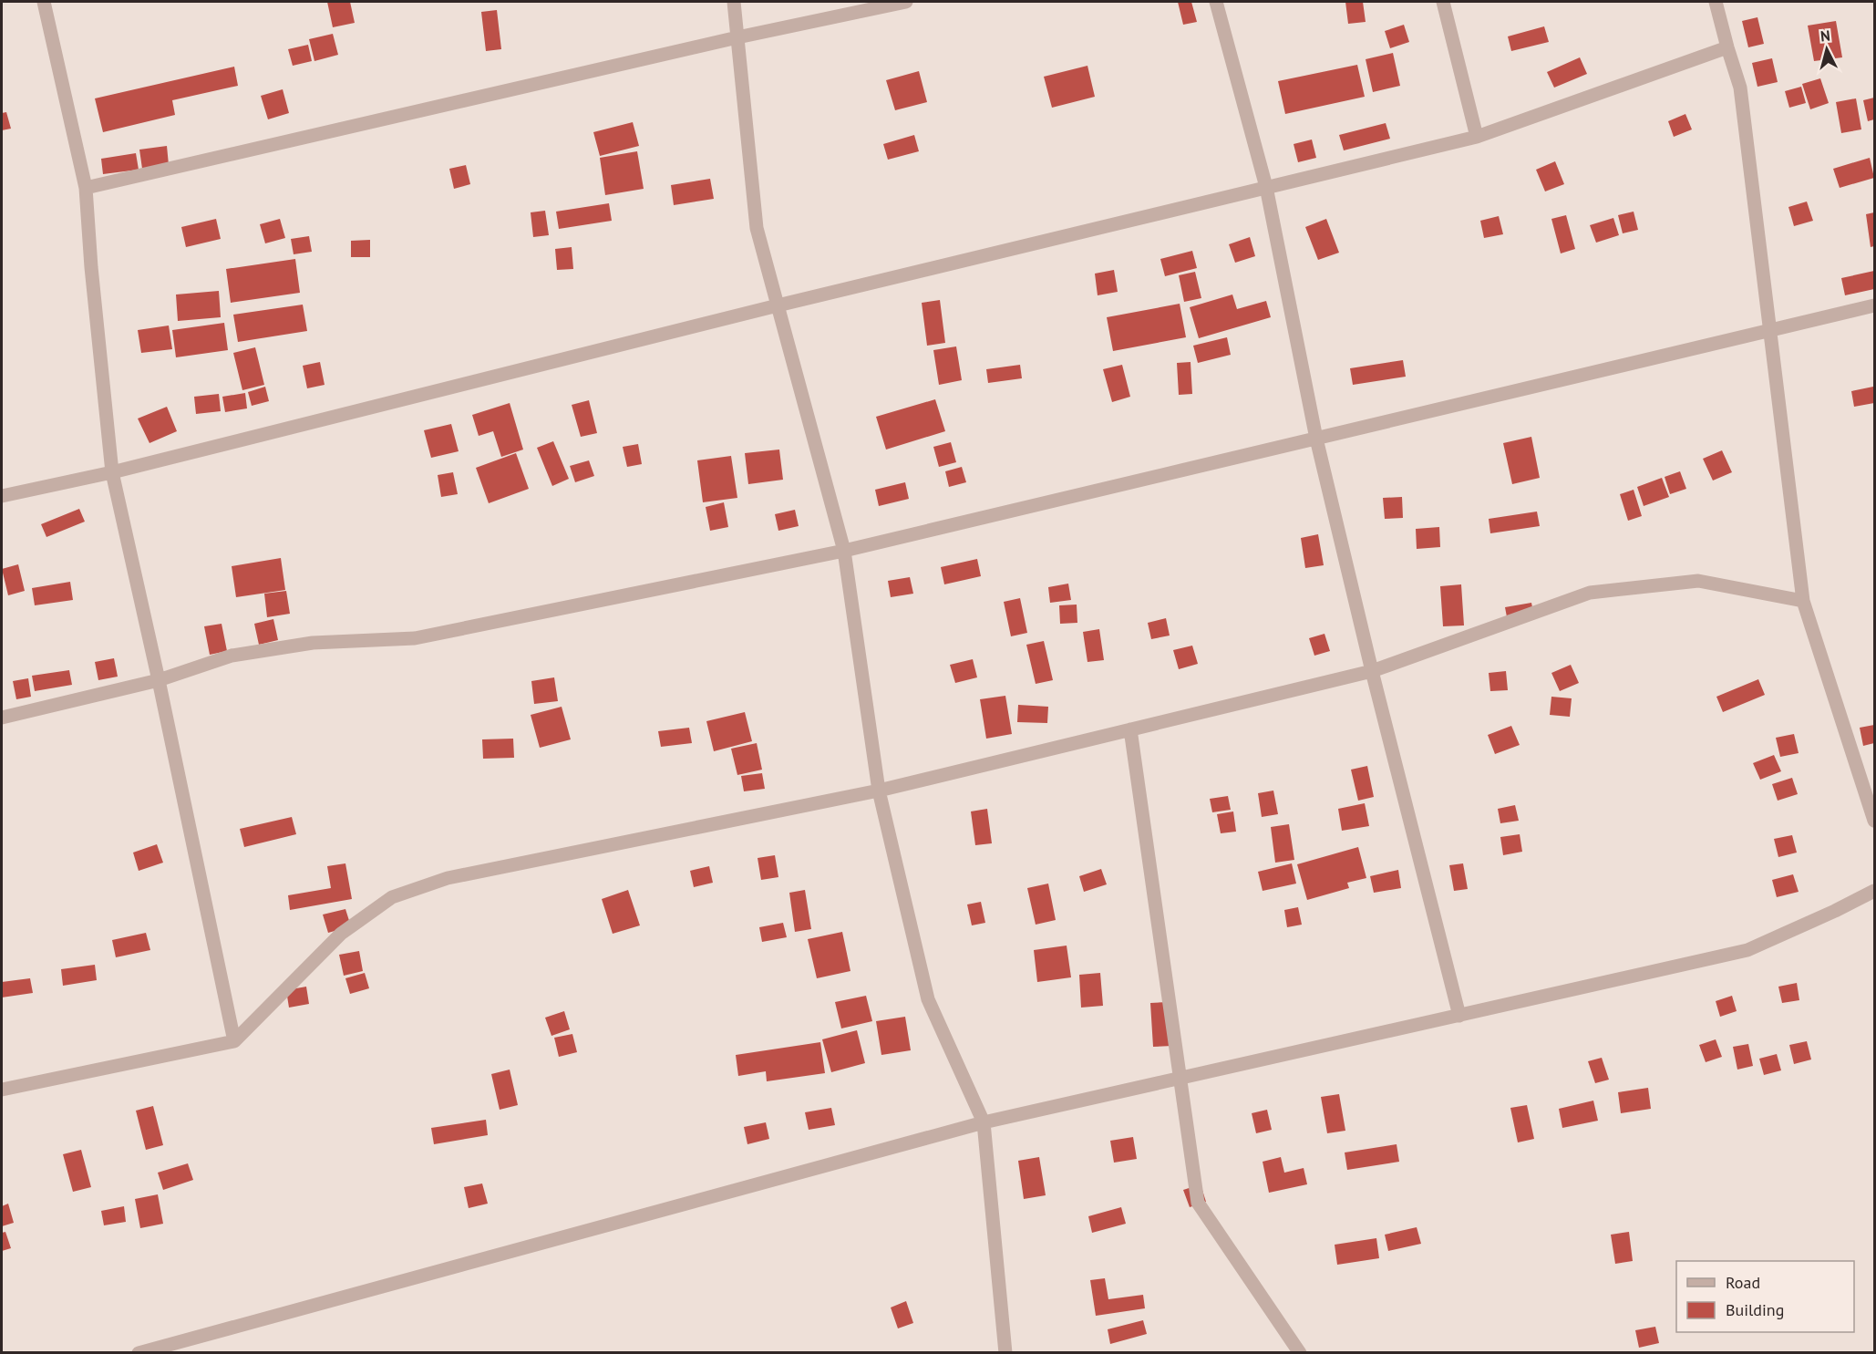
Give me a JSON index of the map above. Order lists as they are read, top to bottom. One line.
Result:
{"legend":["Road","Building"],"north":"top"}
